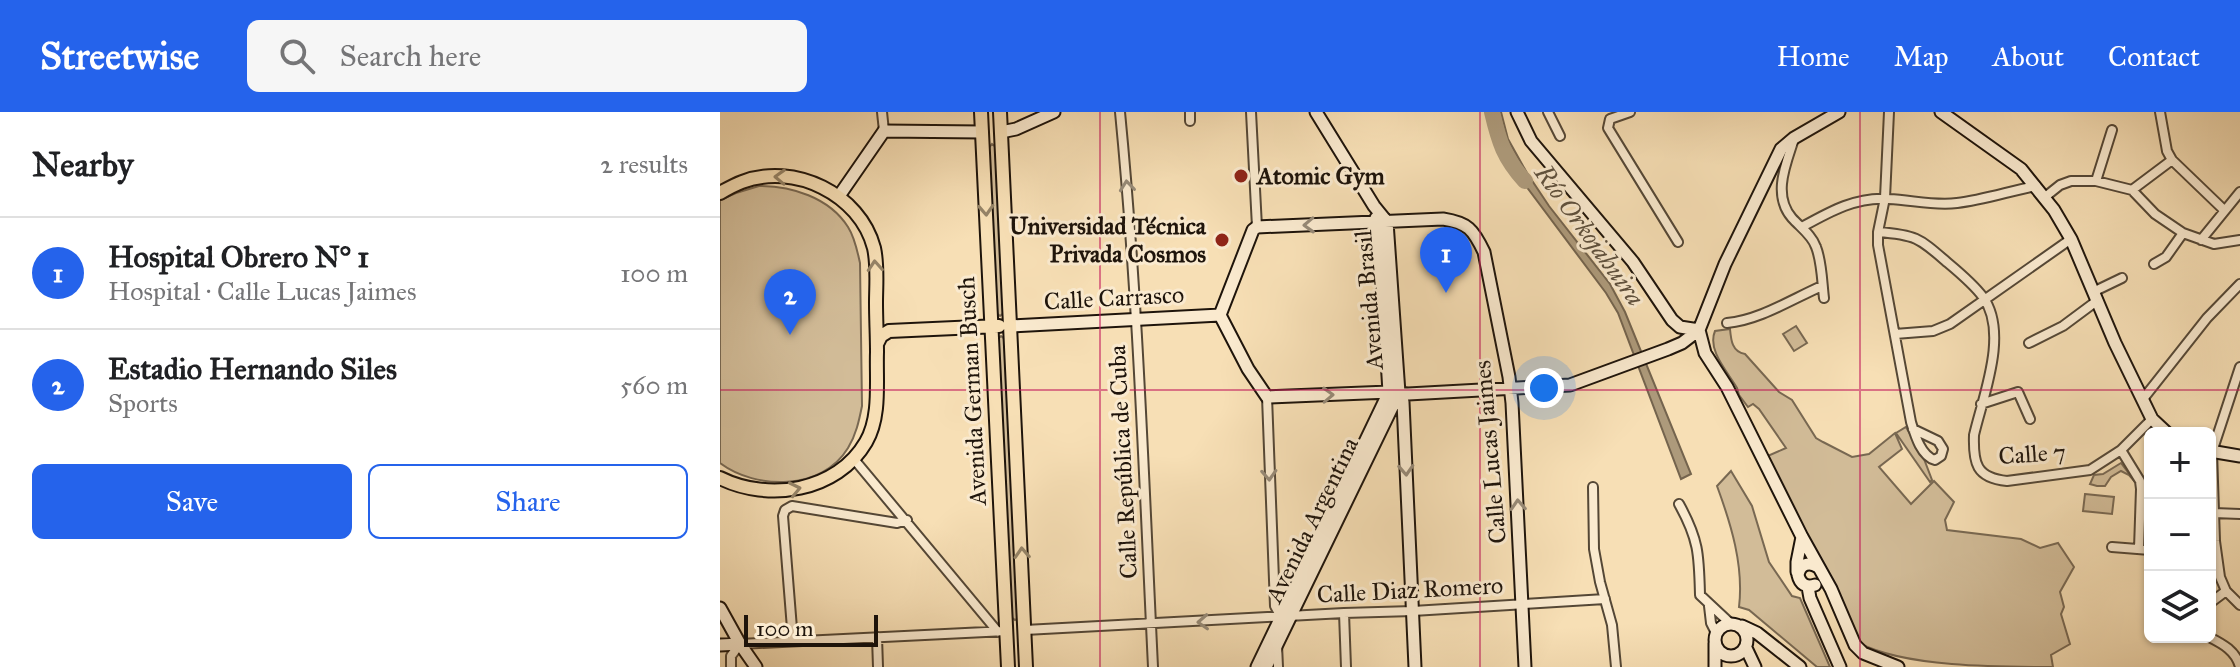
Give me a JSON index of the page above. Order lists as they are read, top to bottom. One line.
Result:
{"streets":{"main road":["Calle Carrasco","Avenida Brasil","Avenida German Busch","Calle Lucas Jaimes","Avenida Argentina"],"street":["Calle 7","Calle República de Cuba","Calle Diaz Romero"]},"crossings":[["Calle Carrasco","Avenida German Busch"],["Calle Carrasco","Calle República de Cuba"],["Avenida Brasil","Calle Lucas Jaimes"],["Avenida Brasil","Avenida Argentina"],["Avenida Brasil","Calle Diaz Romero"],["Avenida German Busch","Calle Diaz Romero"],["Calle Lucas Jaimes","Calle Diaz Romero"],["Calle República de Cuba","Calle Diaz Romero"],["Avenida Argentina","Calle Diaz Romero"]],"one_way":["Avenida Brasil","Calle Lucas Jaimes","Calle República de Cuba"],"water":["Río Orkojahuira"],"places":["Atomic Gym","Universidad Técnica Privada Cosmos"],"scale_bar":"100 m","page":{"header":"Streetwise","search":"Search here","nav":["Home","Map","About","Contact"],"heading":["Nearby","2 results"],"list":[{"mark":"1","name":"Hospital Obrero N° 1","note":"Hospital · Calle Lucas Jaimes","value":"100 m"},{"mark":"2","name":"Estadio Hernando Siles","note":"Sports","value":"560 m"}],"pins":["1","2"],"map_buttons":["+","−"],"buttons":["Save","Share"],"scale":"100 m"}}
